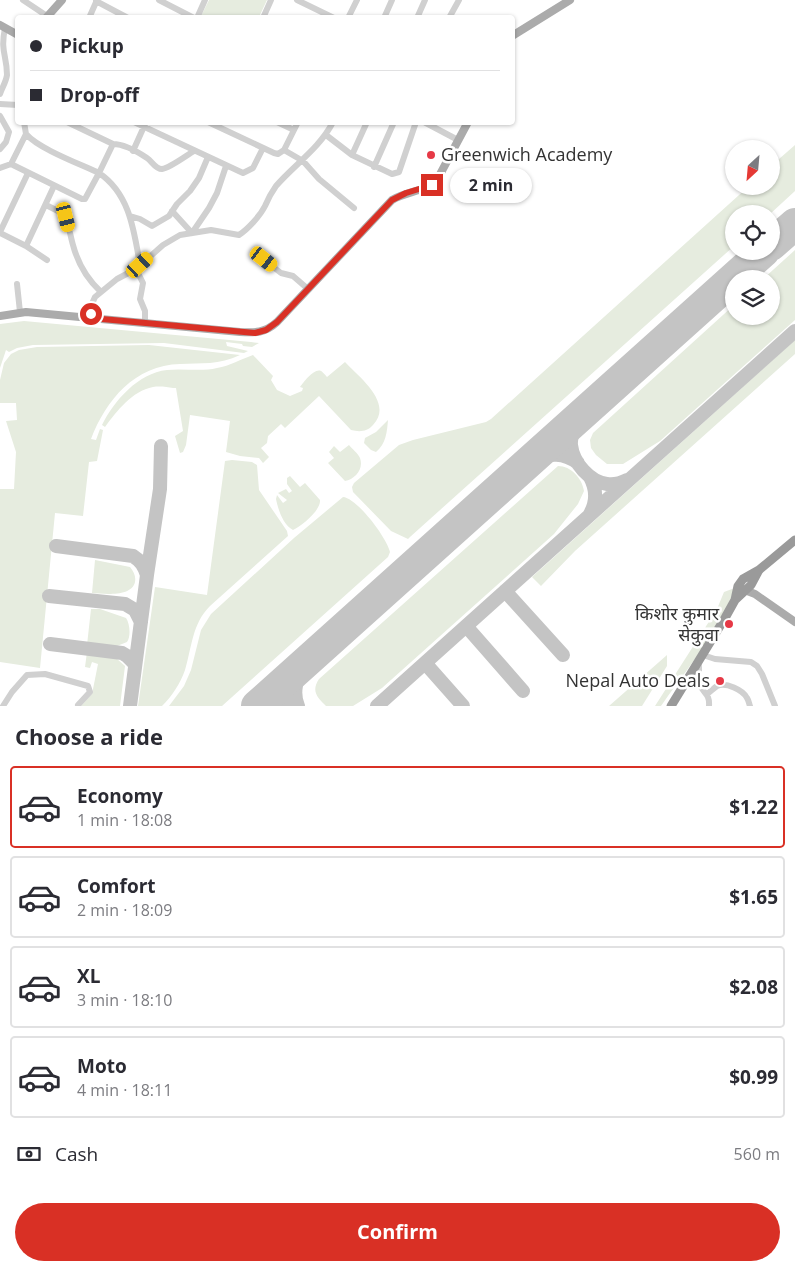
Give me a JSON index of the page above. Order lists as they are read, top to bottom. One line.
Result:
{"places":["Greenwich Academy","किशोर कुमार सेकुवा","Nepal Auto Deals"],"north":"bottom left","page":{"banner":["Pickup","Drop-off"],"bubble":"2 min","heading":"Choose a ride","list":[{"name":"Economy","note":"1 min · 18:08","value":"$1.22"},{"name":"Comfort","note":"2 min · 18:09","value":"$1.65"},{"name":"XL","note":"3 min · 18:10","value":"$2.08"},{"name":"Moto","note":"4 min · 18:11","value":"$0.99"}],"pay":["Cash","560 m"],"buttons":"Confirm"}}
